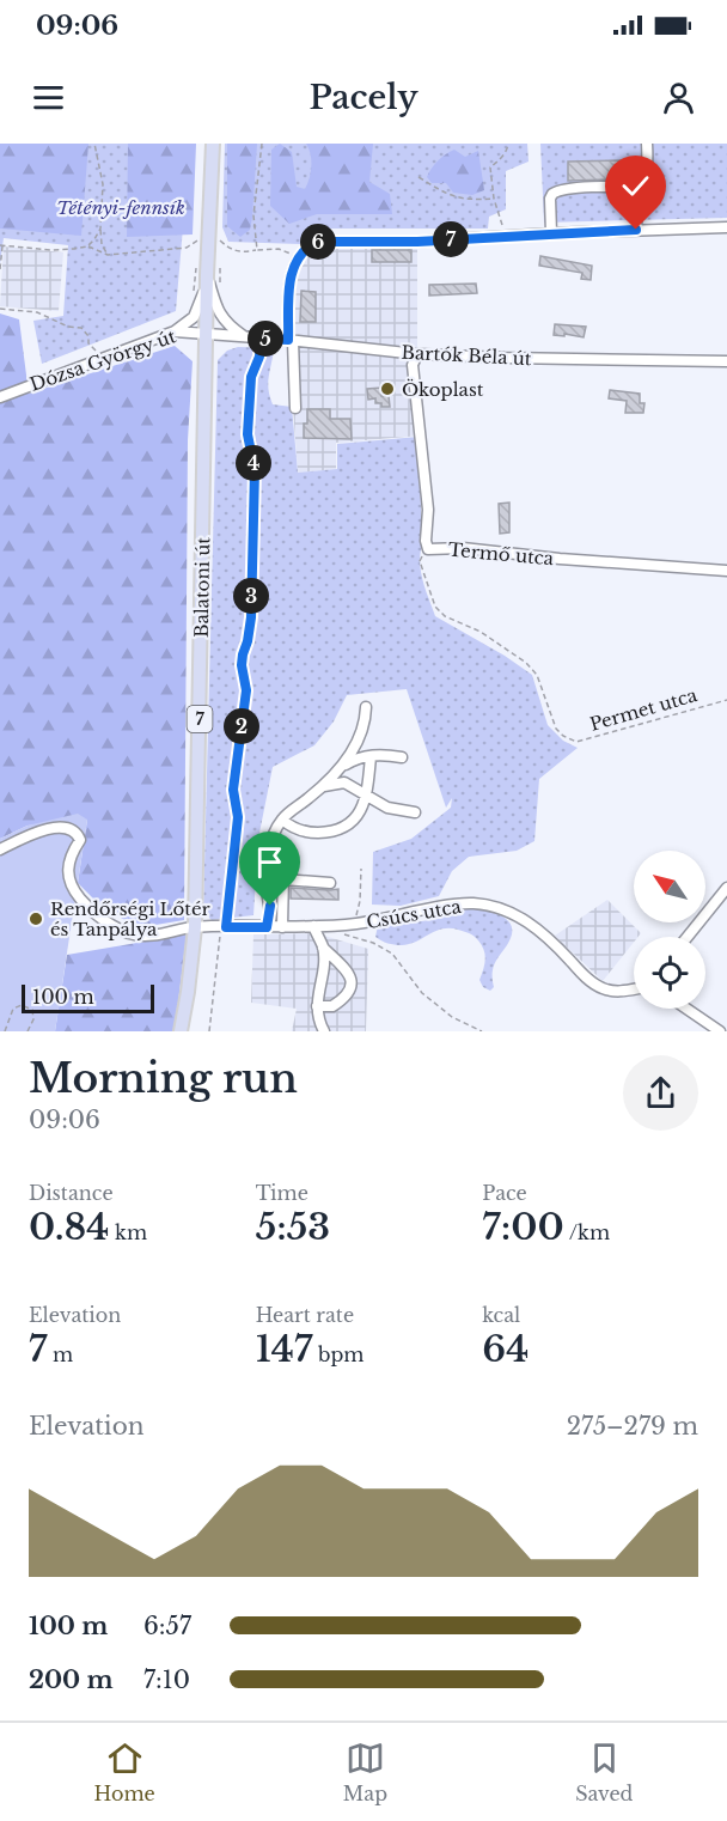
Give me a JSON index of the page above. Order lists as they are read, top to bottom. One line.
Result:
{"streets":{"main road":["Balatoni út","7"],"street":["Bartók Béla út","Dózsa György út","Termő utca","Csúcs utca"],"path":["Permet utca"]},"crossings":[["Bartók Béla út","Dózsa György út"],["Bartók Béla út","Termő utca"],["Bartók Béla út","Balatoni út"],["Dózsa György út","Balatoni út"],["Termő utca","Permet utca"],["Balatoni út","Csúcs utca"]],"parks":["Tétényi-fennsík"],"places":["Ökoplast","Rendőrségi Lőtér és Tanpálya"],"scale_bar":"100 m","north":"top left","page":{"status":"09:06","header":"Pacely","pins":["7","6","5","4","3","2"],"scale":"100 m","heading":["Morning run","09:06"],"stats":[["Distance","0.84 km"],["Time","5:53"],["Pace","7:00 /km"],["Elevation","7 m"],["Heart rate","147 bpm"],["kcal","64"]],"chart":["Elevation","275–279 m"],"list":[{"name":"100 m","note":"6:57"},{"name":"200 m","note":"7:10"}],"tabs":["Home","Map","Saved"]}}
